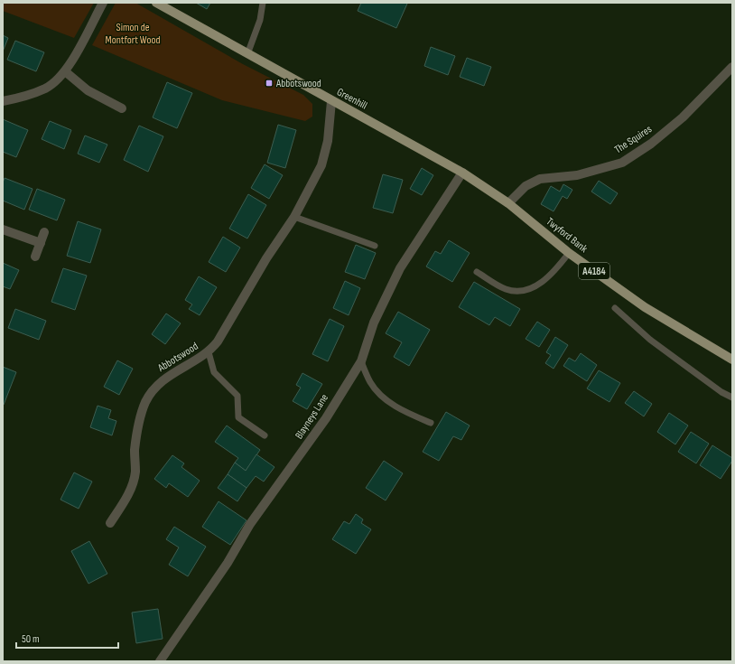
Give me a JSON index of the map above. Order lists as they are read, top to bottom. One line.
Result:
{"streets":{"main road":["Greenhill","Twyford Bank","A4184"],"street":["The Squires","Abbotswood","Blayneys Lane"]},"crossings":[["Greenhill","Twyford Bank"],["Greenhill","Abbotswood"],["Greenhill","Blayneys Lane"],["The Squires","Twyford Bank"],["Twyford Bank","Blayneys Lane"]],"parks":["Simon de Montfort Wood"],"places":{"transit":["Abbotswood"]},"scale_bar":"50 m"}
